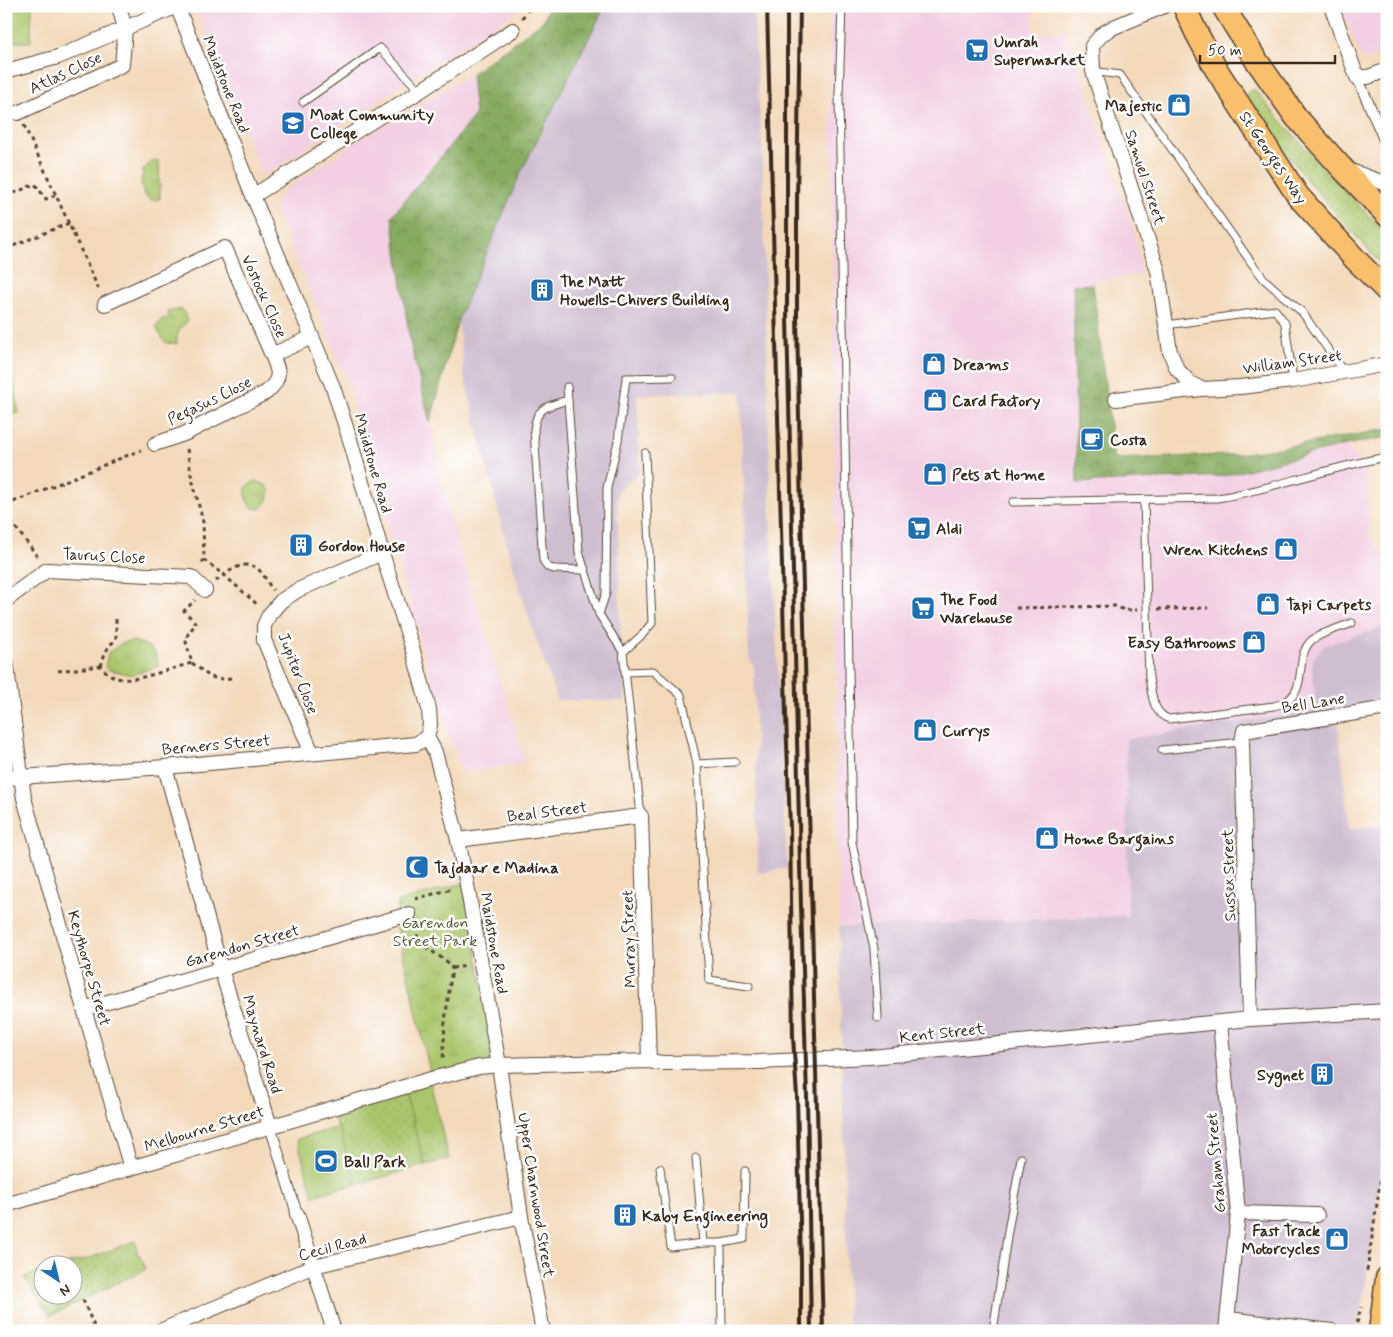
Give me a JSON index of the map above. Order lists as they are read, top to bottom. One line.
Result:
{"streets":{"main road":["St Georges Way"],"street":["Atlas Close","Maidstone Road","Samuel Street","Vostock Close","William Street","Pegasus Close","Taurus Close","Jupiter Close","Bell Lane","Berners Street","Beal Street","Sussex Street","Murray Street","Garendon Street","Keythorpe Street","Kent Street","Maynard Road","Melbourne Street","Graham Street","Upper Charnwood Street","Cecil Road"]},"crossings":[["Maidstone Road","Vostock Close"],["Maidstone Road","Jupiter Close"],["Maidstone Road","Berners Street"],["Maidstone Road","Beal Street"],["Maidstone Road","Kent Street"],["Maidstone Road","Melbourne Street"],["Maidstone Road","Upper Charnwood Street"],["Samuel Street","William Street"],["Vostock Close","Pegasus Close"],["Jupiter Close","Berners Street"],["Bell Lane","Sussex Street"],["Berners Street","Keythorpe Street"],["Berners Street","Maynard Road"],["Beal Street","Murray Street"],["Sussex Street","Kent Street"],["Murray Street","Kent Street"],["Garendon Street","Keythorpe Street"],["Garendon Street","Maynard Road"],["Keythorpe Street","Melbourne Street"],["Kent Street","Melbourne Street"],["Kent Street","Graham Street"],["Kent Street","Upper Charnwood Street"],["Maynard Road","Melbourne Street"],["Maynard Road","Cecil Road"],["Melbourne Street","Upper Charnwood Street"],["Upper Charnwood Street","Cecil Road"]],"parks":["Garendon Street Park"],"places":{"supermarket":["Umrah Supermarket","Aldi","The Food Warehouse"],"shop":["Majestic","Dreams","Card Factory","Pets at Home","Wren Kitchens","Tapi Carpets","Easy Bathrooms","Currys","Home Bargains","Fast Track Motorcycles"],"school or university":["Moat Community College"],"building":["The Matt Howells-Chivers Building","Gordon House","Sygnet","Kaby Engineering"],"cafe":["Costa"],"mosque":["Tajdaar e Madina"],"sports":["Ball Park"]},"scale_bar":"50 m","north":"bottom right"}
